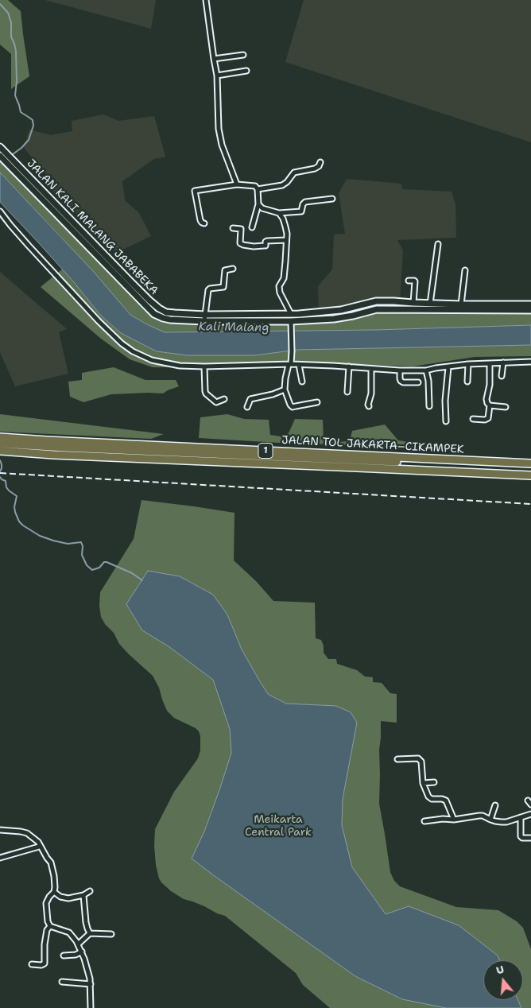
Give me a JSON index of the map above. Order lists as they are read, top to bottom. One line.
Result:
{"streets":{"highway":["JALAN TOL JAKARTA–CIKAMPEK","1"],"main road":["JALAN KALI MALANG JABABEKA"]},"water":["Kali Malang"],"parks":["Meikarta Central Park"],"north":"top"}
